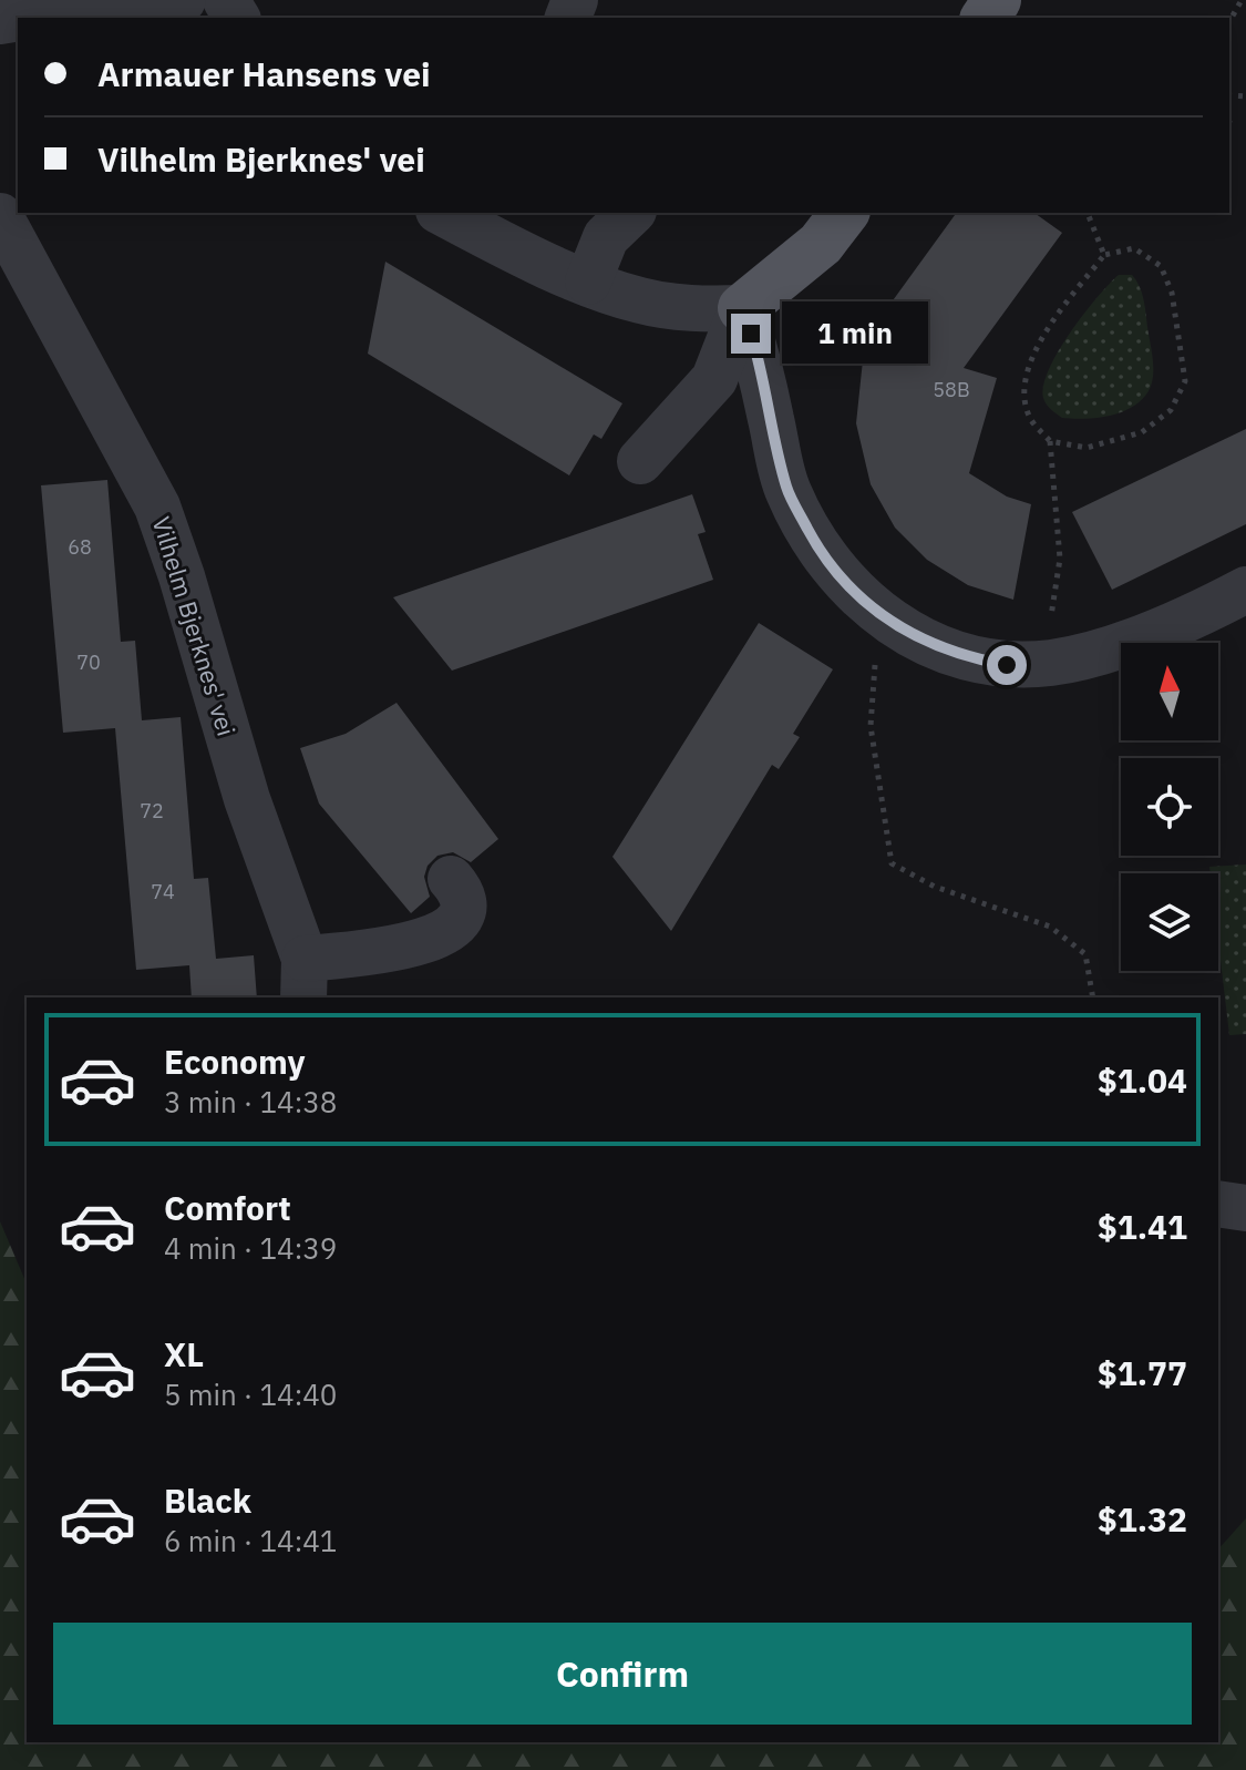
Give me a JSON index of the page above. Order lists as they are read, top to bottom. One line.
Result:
{"streets":{"street":["Vilhelm Bjerknes' vei"]},"house_numbers":["58B","68","70","72","74"],"north":"top","page":{"banner":["Armauer Hansens vei","Vilhelm Bjerknes' vei"],"bubble":"1 min","list":[{"name":"Economy","note":"3 min · 14:38","value":"$1.04"},{"name":"Comfort","note":"4 min · 14:39","value":"$1.41"},{"name":"XL","note":"5 min · 14:40","value":"$1.77"},{"name":"Black","note":"6 min · 14:41","value":"$1.32"}],"buttons":"Confirm"}}
